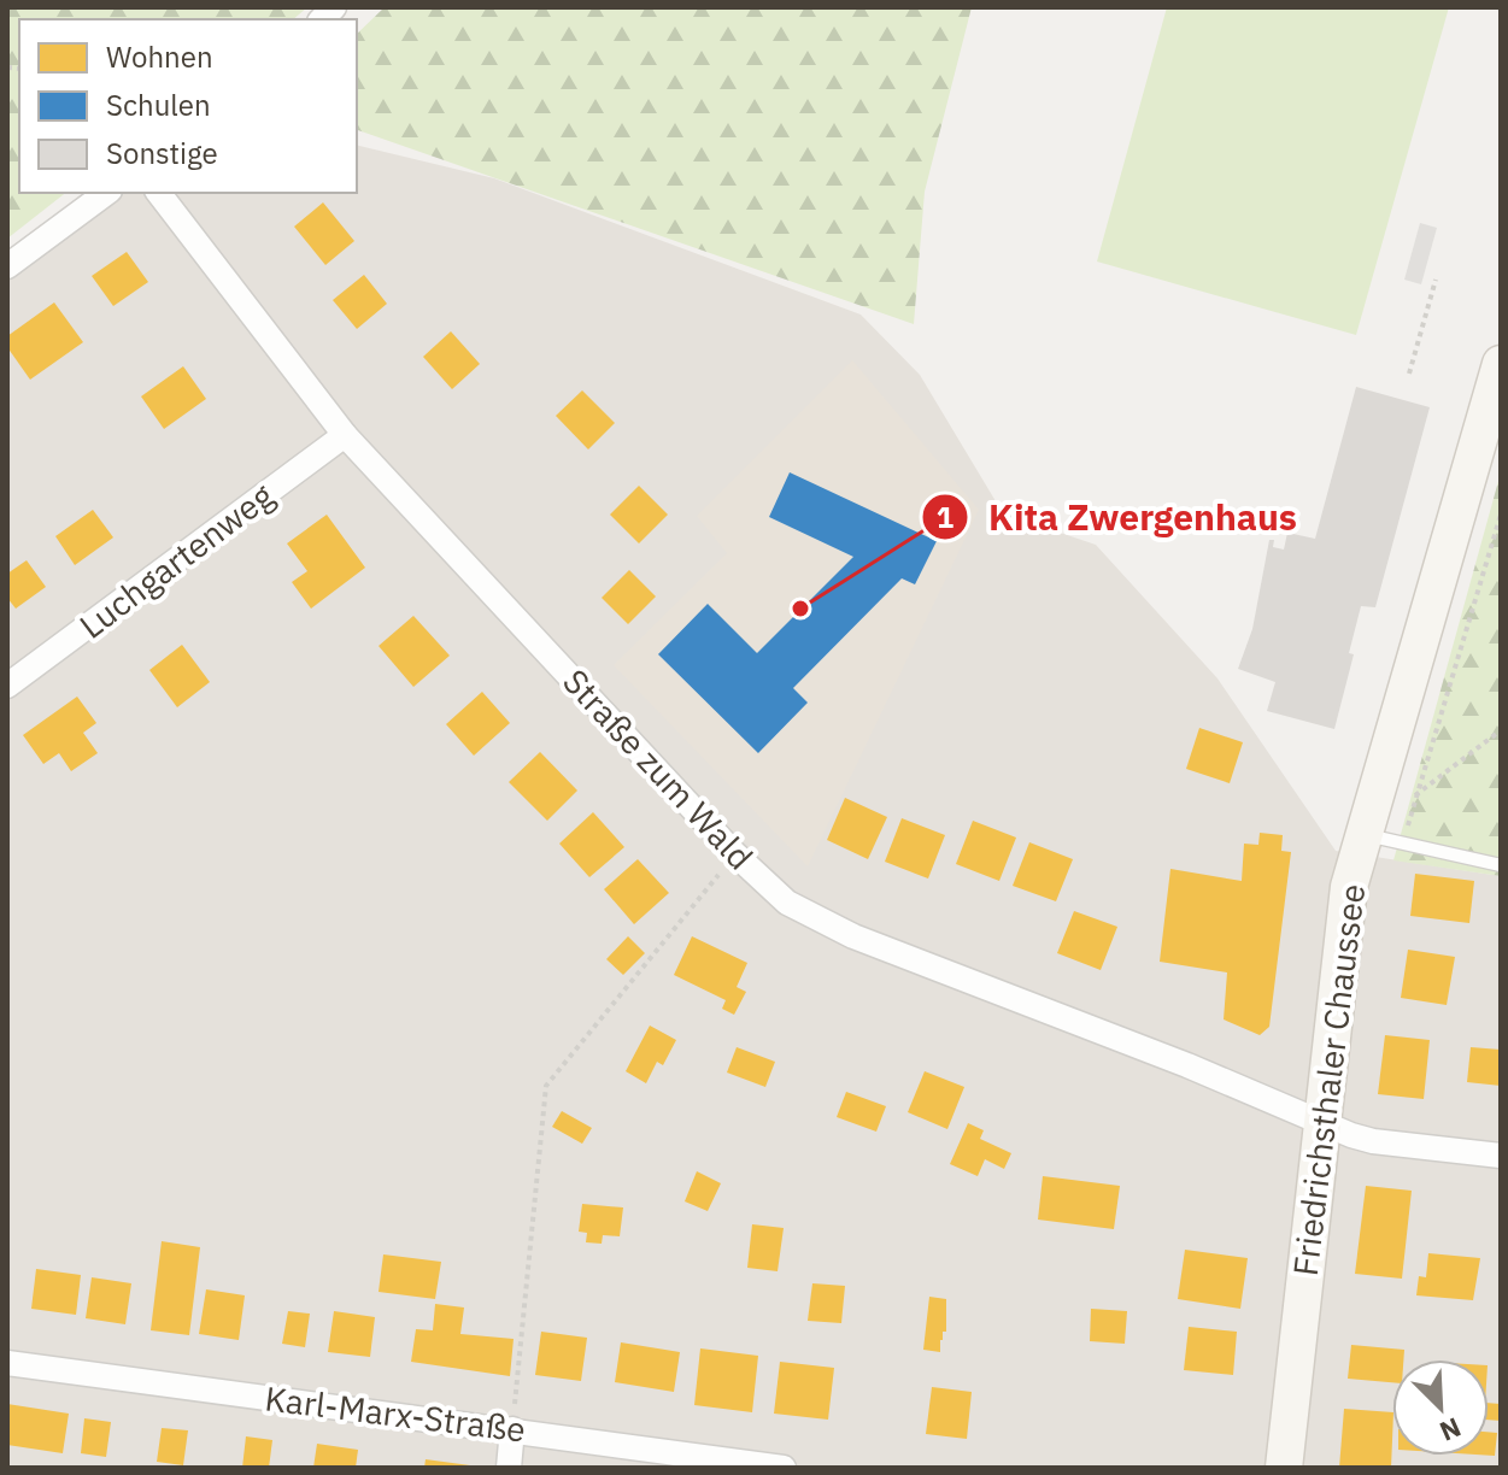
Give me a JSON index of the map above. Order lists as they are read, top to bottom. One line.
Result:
{"streets":{"street":["Luchgartenweg","Straße zum Wald","Friedrichsthaler Chaussee","Karl-Marx-Straße"]},"crossings":[["Luchgartenweg","Straße zum Wald"],["Straße zum Wald","Friedrichsthaler Chaussee"]],"places":["Kita Zwergenhaus"],"legend":["Wohnen","Schulen","Sonstige"],"north":"bottom right"}
